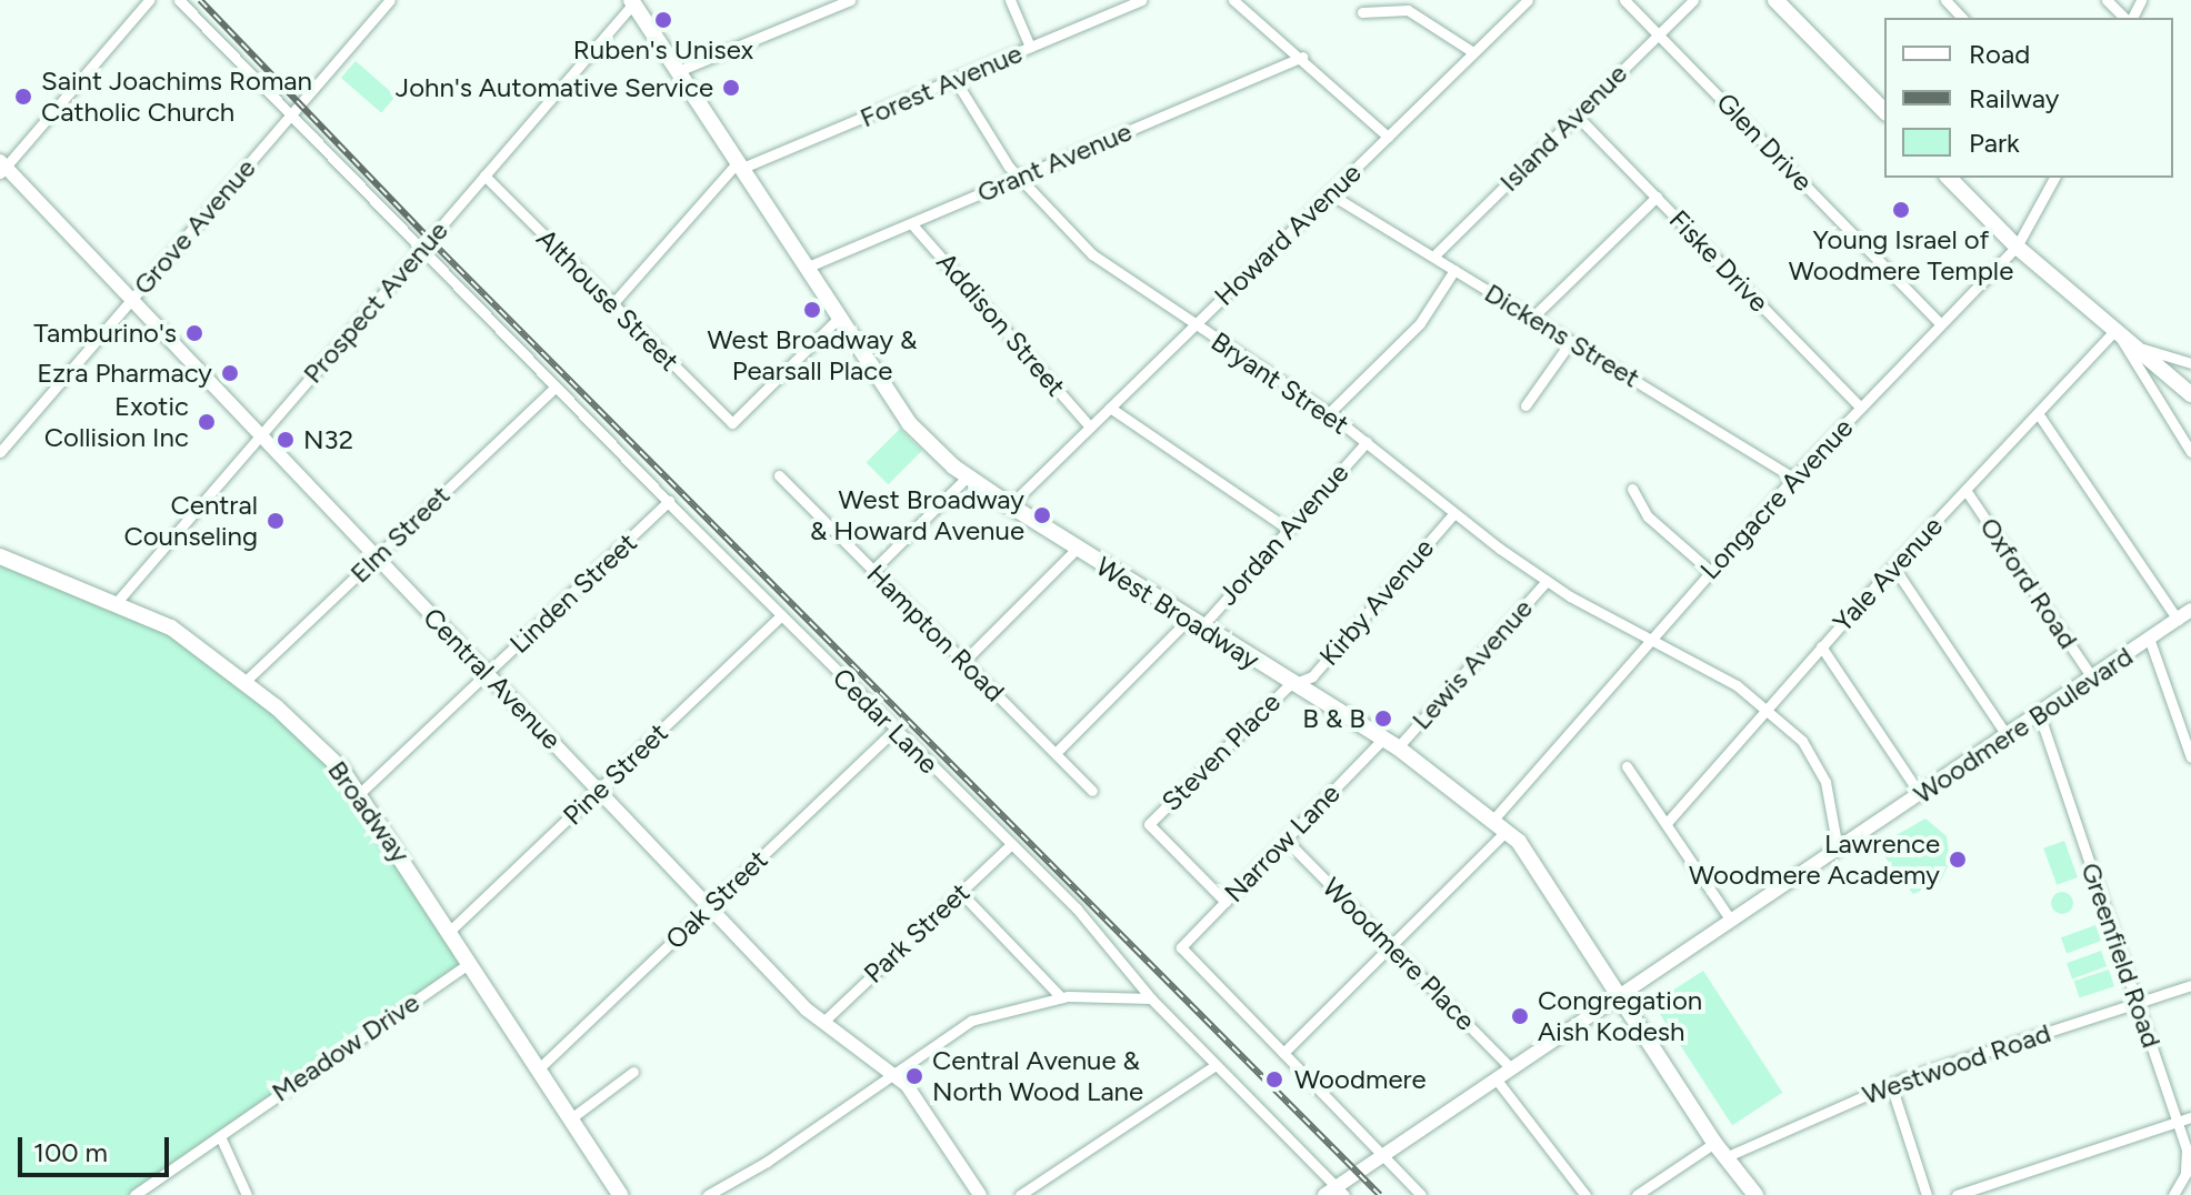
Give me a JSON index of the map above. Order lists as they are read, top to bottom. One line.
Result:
{"streets":{"main road":["West Broadway","Broadway"],"street":["Forest Avenue","Island Avenue","Glen Drive","Grant Avenue","Grove Avenue","Howard Avenue","Fiske Drive","Althouse Street","Prospect Avenue","Addison Street","Dickens Street","Bryant Street","Longacre Avenue","Elm Street","Jordan Avenue","Yale Avenue","Oxford Road","Linden Street","Kirby Avenue","Hampton Road","Lewis Avenue","Central Avenue","Cedar Lane","Woodmere Boulevard","Steven Place","Pine Street","Narrow Lane","Oak Street","Park Street","Woodmere Place","Greenfield Road","Meadow Drive","Westwood Road"]},"crossings":[["Forest Avenue","Bryant Street"],["Forest Avenue","West Broadway"],["Island Avenue","Glen Drive"],["Island Avenue","Fiske Drive"],["Island Avenue","Dickens Street"],["Glen Drive","Longacre Avenue"],["Grant Avenue","Addison Street"],["Grant Avenue","Bryant Street"],["Grant Avenue","West Broadway"],["Grove Avenue","Central Avenue"],["Grove Avenue","Cedar Lane"],["Howard Avenue","Addison Street"],["Howard Avenue","Dickens Street"],["Howard Avenue","Bryant Street"],["Howard Avenue","West Broadway"],["Fiske Drive","Longacre Avenue"],["Althouse Street","Prospect Avenue"],["Althouse Street","West Broadway"],["Prospect Avenue","West Broadway"],["Prospect Avenue","Central Avenue"],["Prospect Avenue","Cedar Lane"],["Prospect Avenue","Broadway"],["Dickens Street","Longacre Avenue"],["Bryant Street","Longacre Avenue"],["Bryant Street","Jordan Avenue"],["Bryant Street","Yale Avenue"],["Bryant Street","Kirby Avenue"],["Bryant Street","Lewis Avenue"],["Bryant Street","Woodmere Boulevard"],["Longacre Avenue","West Broadway"],["Longacre Avenue","Narrow Lane"],["Longacre Avenue","Woodmere Place"],["Elm Street","Central Avenue"],["Elm Street","Cedar Lane"],["Elm Street","Broadway"],["Jordan Avenue","West Broadway"],["Jordan Avenue","Hampton Road"],["Yale Avenue","Oxford Road"],["Oxford Road","Woodmere Boulevard"],["Linden Street","Central Avenue"],["Linden Street","Cedar Lane"],["Linden Street","Broadway"],["Kirby Avenue","West Broadway"],["Kirby Avenue","Steven Place"],["West Broadway","Lewis Avenue"],["West Broadway","Woodmere Boulevard"],["West Broadway","Steven Place"],["West Broadway","Narrow Lane"],["West Broadway","Westwood Road"],["Lewis Avenue","Narrow Lane"],["Central Avenue","Pine Street"],["Central Avenue","Oak Street"],["Central Avenue","Park Street"],["Cedar Lane","Woodmere Boulevard"],["Cedar Lane","Pine Street"],["Cedar Lane","Oak Street"],["Cedar Lane","Park Street"],["Woodmere Boulevard","Woodmere Place"],["Woodmere Boulevard","Greenfield Road"],["Steven Place","Narrow Lane"],["Pine Street","Broadway"],["Broadway","Oak Street"],["Broadway","Meadow Drive"],["Narrow Lane","Woodmere Place"],["Greenfield Road","Westwood Road"]],"places":["Ruben's Unisex","John's Automative Service","Saint Joachims Roman Catholic Church","Young Israel of Woodmere Temple","West Broadway & Pearsall Place","Tamburino's","Ezra Pharmacy","Exotic Collision Inc","N32","West Broadway & Howard Avenue","Central Counseling","B & B","Lawrence Woodmere Academy","Congregation Aish Kodesh","Central Avenue & North Wood Lane","Woodmere"],"legend":["Road","Railway","Park"],"scale_bar":"100 m"}
